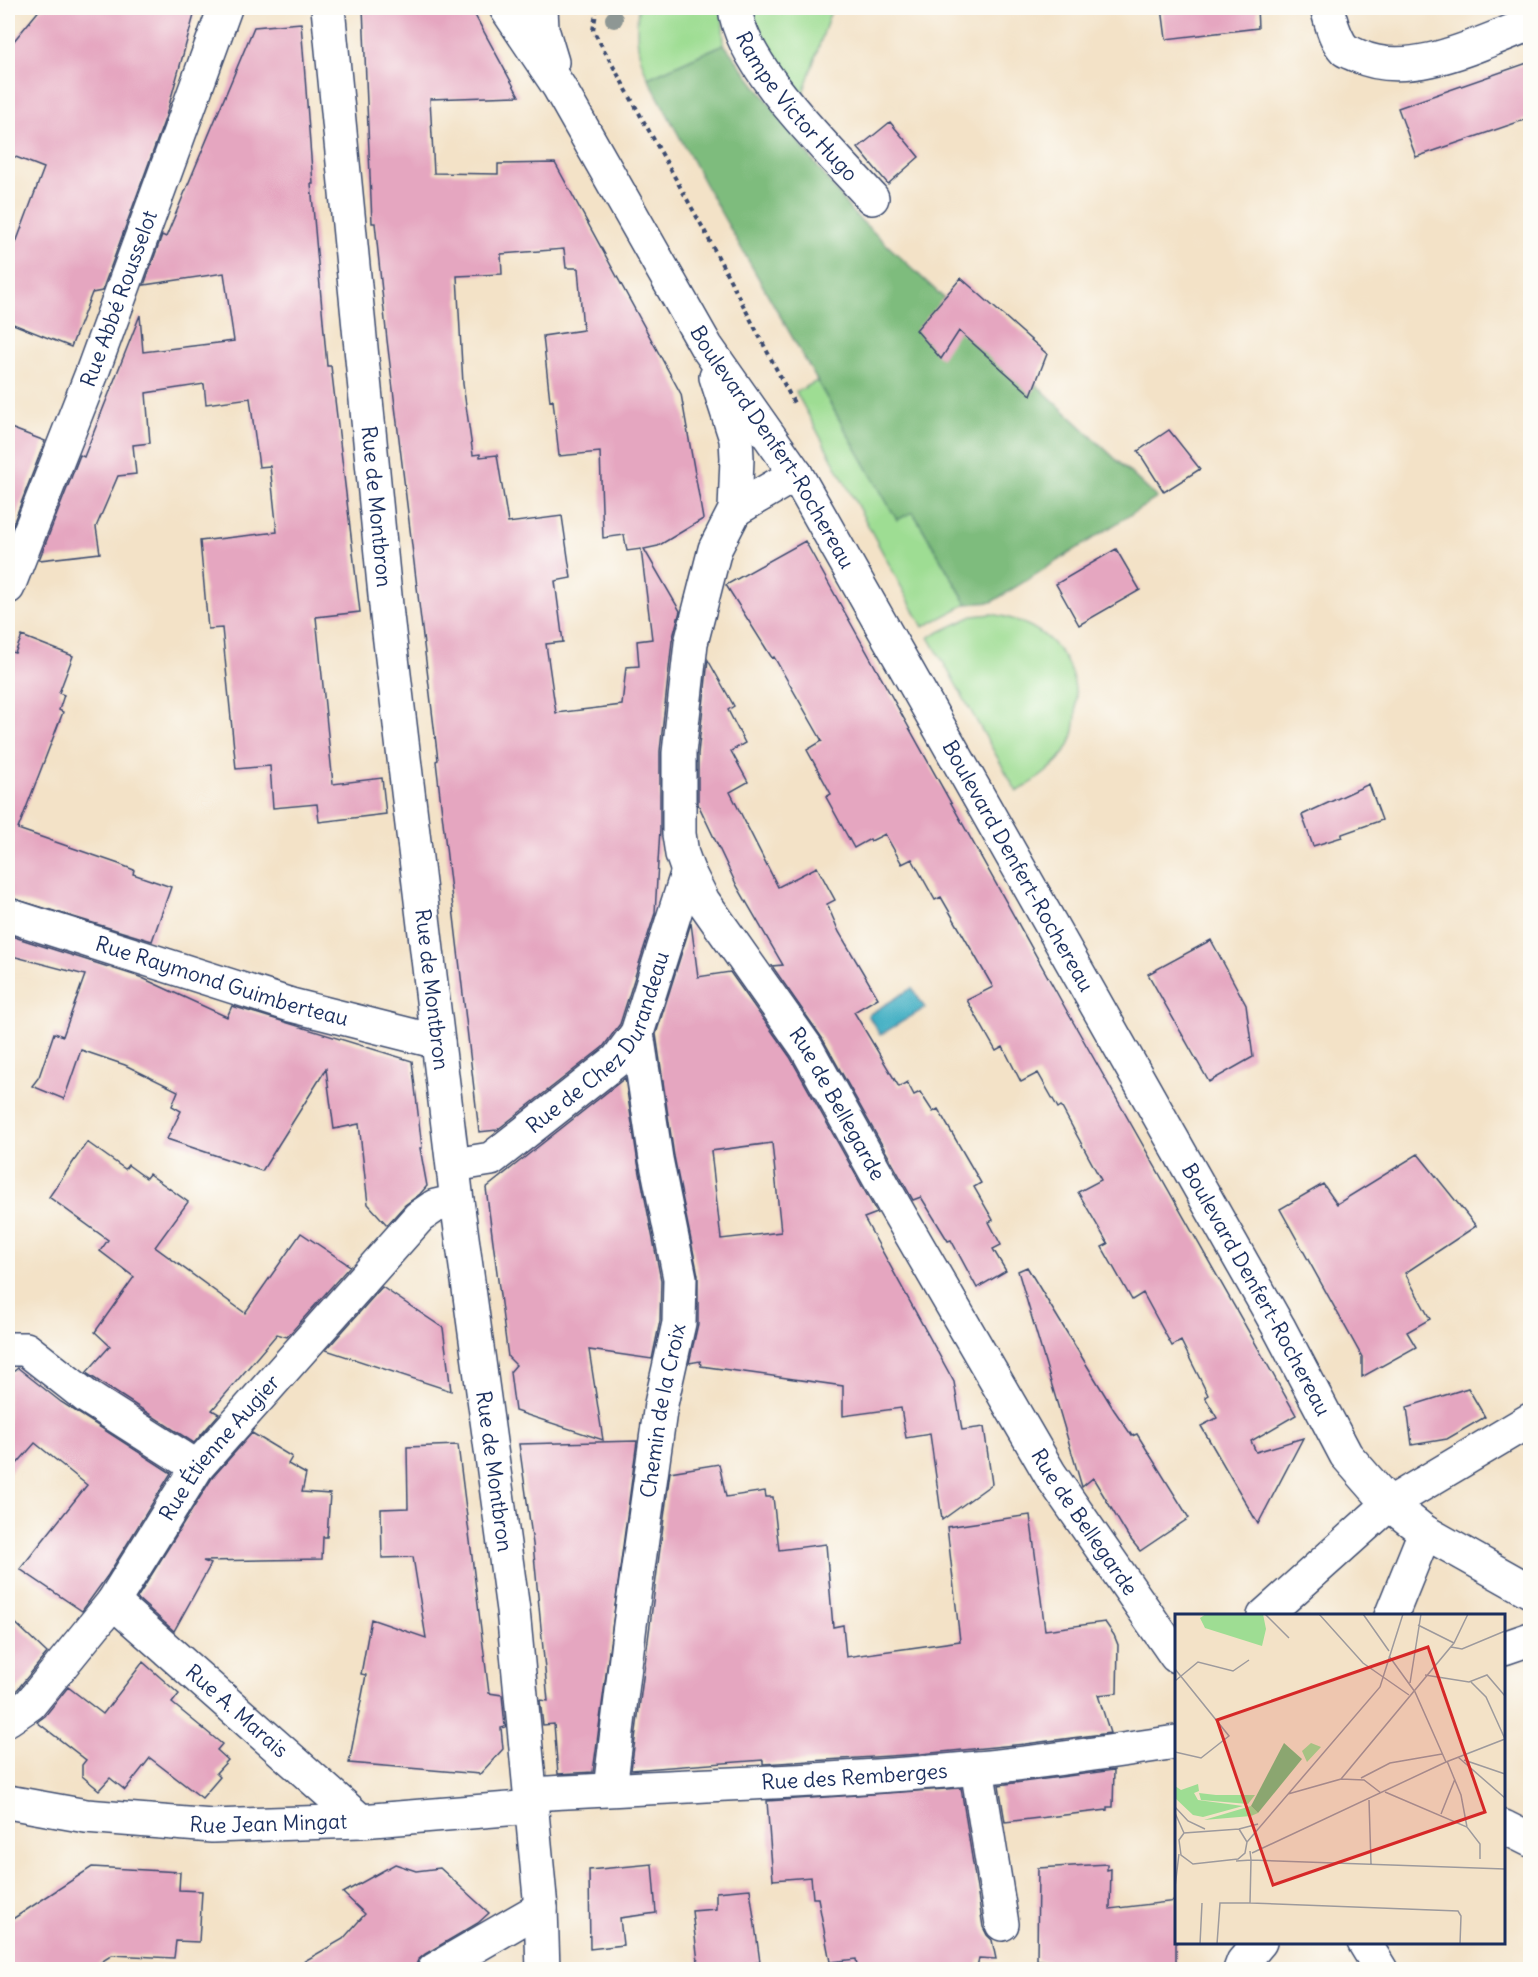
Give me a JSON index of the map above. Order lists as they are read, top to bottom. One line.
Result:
{"streets":{"street":["Rampe Victor Hugo","Rue Abbé Rousselot","Boulevard Denfert-Rochereau","Rue de Montbron","Rue Raymond Guimberteau","Rue de Chez Durandeau","Rue de Bellegarde","Chemin de la Croix","Rue Étienne Augier","Rue A. Marais","Rue des Remberges","Rue Jean Mingat"]},"crossings":[["Boulevard Denfert-Rochereau","Rue de Bellegarde"],["Rue de Montbron","Rue Raymond Guimberteau"],["Rue de Montbron","Rue de Chez Durandeau"],["Rue de Montbron","Rue Étienne Augier"],["Rue de Montbron","Rue des Remberges"],["Rue de Montbron","Rue Jean Mingat"],["Rue de Chez Durandeau","Rue de Bellegarde"],["Rue de Chez Durandeau","Chemin de la Croix"],["Chemin de la Croix","Rue des Remberges"],["Rue Étienne Augier","Rue A. Marais"],["Rue A. Marais","Rue Jean Mingat"],["Rue des Remberges","Rue Jean Mingat"]]}
